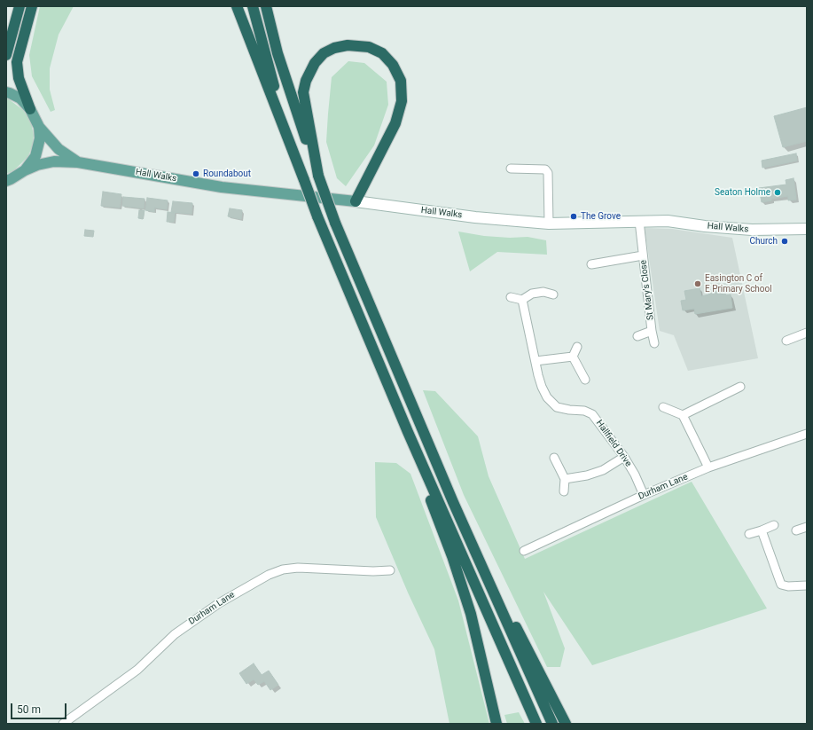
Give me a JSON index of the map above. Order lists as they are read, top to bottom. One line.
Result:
{"streets":{"main road":["Hall Walks"],"street":["St Mary's Close","Hallfield Drive","Durham Lane"]},"crossings":[["Hall Walks","St Mary's Close"],["Hallfield Drive","Durham Lane"]],"places":["Roundabout","Seaton Holme","The Grove","Church","Easington C of E Primary School"],"scale_bar":"50 m"}
